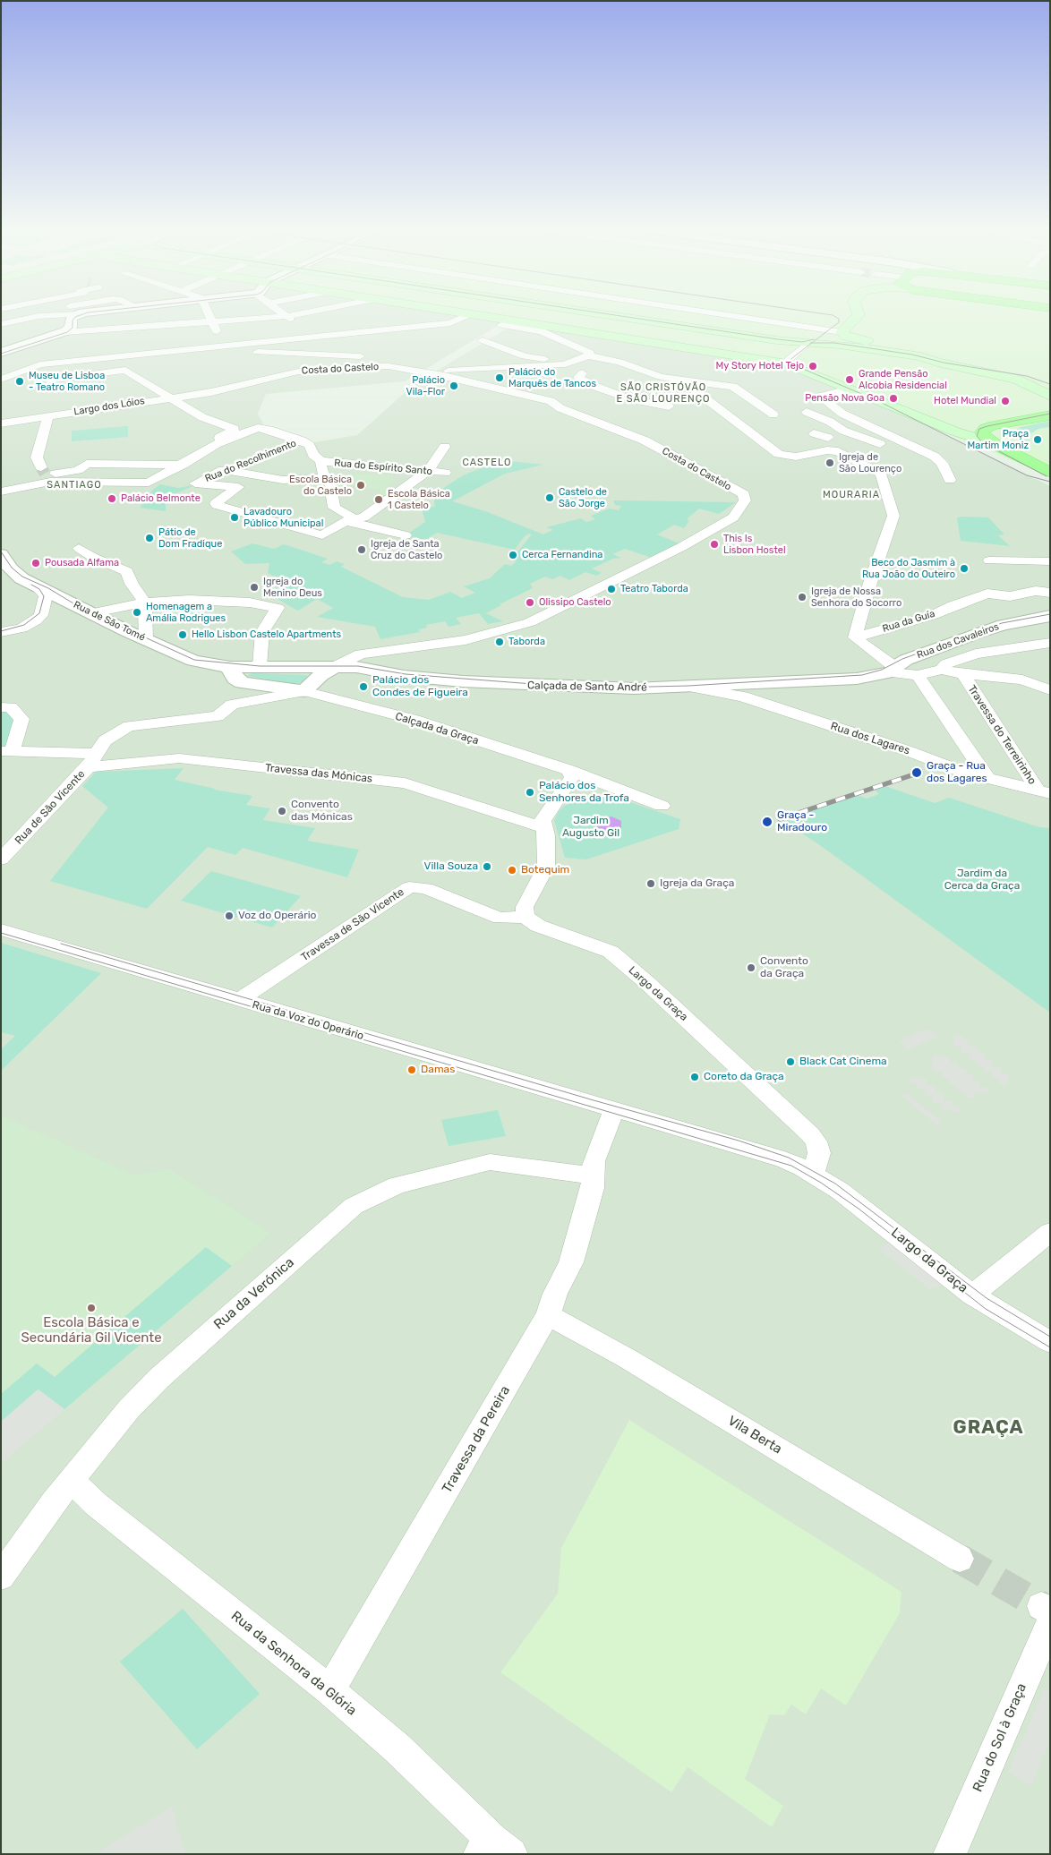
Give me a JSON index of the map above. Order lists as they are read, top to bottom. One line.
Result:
{"streets":{"street":["Costa do Castelo","Largo dos Lóios","Rua do Recolhimento","Rua do Espírito Santo","Rua de São Tomé","Rua da Guía","Rua dos Cavaleiros","Calçada de Santo André","Calçada da Graça","Travessa do Terreirinho","Rua dos Lagares","Travessa das Mónicas","Rua de São Vicente","Travessa de São Vicente","Largo da Graça","Rua da Voz do Operário","Rua da Verónica","Vila Berta","Travessa da Pereira","Rua da Senhora da Glória","Rua do Sol à Graça"]},"crossings":[["Costa do Castelo","Largo dos Lóios"],["Costa do Castelo","Calçada de Santo André"],["Rua de São Tomé","Calçada de Santo André"],["Rua de São Tomé","Calçada da Graça"],["Rua dos Cavaleiros","Calçada de Santo André"],["Calçada de Santo André","Calçada da Graça"],["Calçada de Santo André","Rua dos Lagares"],["Calçada da Graça","Rua de São Vicente"],["Travessa do Terreirinho","Rua dos Lagares"],["Travessa das Mónicas","Rua de São Vicente"],["Travessa de São Vicente","Largo da Graça"],["Travessa de São Vicente","Rua da Voz do Operário"],["Largo da Graça","Rua da Voz do Operário"],["Rua da Verónica","Travessa da Pereira"],["Rua da Verónica","Rua da Senhora da Glória"],["Vila Berta","Travessa da Pereira"],["Travessa da Pereira","Rua da Senhora da Glória"]],"districts":["SÃO CRISTÓVÃO E SÃO LOURENÇO","CASTELO","SANTIAGO","MOURARIA","GRAÇA"],"parks":["Jardim Augusto Gil","Jardim da Cerca da Graça"],"places":["My Story Hotel Tejo","Palácio do Marquês de Tancos","Grande Pensão Alcobia Residencial","Museu de Lisboa - Teatro Romano","Palácio Vila-Flor","Pensão Nova Goa","Hotel Mundial","Praça Martim Moniz","Igreja de São Lourenço","Escola Básica do Castelo","Castelo de São Jorge","Palácio Belmonte","Escola Básica 1 Castelo","Lavadouro Público Municipal","Pátio de Dom Fradique","This Is Lisbon Hostel","Igreja de Santa Cruz do Castelo","Cerca Fernandina","Pousada Alfama","Beco do Jasmim à Rua João do Outeiro","Igreja do Menino Deus","Teatro Taborda","Igreja de Nossa Senhora do Socorro","Olissipo Castelo","Homenagem a Amália Rodrigues","Hello Lisbon Castelo Apartments","Taborda","Palácio dos Condes de Figueira","Graça - Rua dos Lagares","Palácio dos Senhores da Trofa","Convento das Mónicas","Graça - Miradouro","Villa Souza","Botequim","Igreja da Graça","Voz do Operário","Convento da Graça","Black Cat Cinema","Damas","Coreto da Graça","Escola Básica e Secundária Gil Vicente"]}
